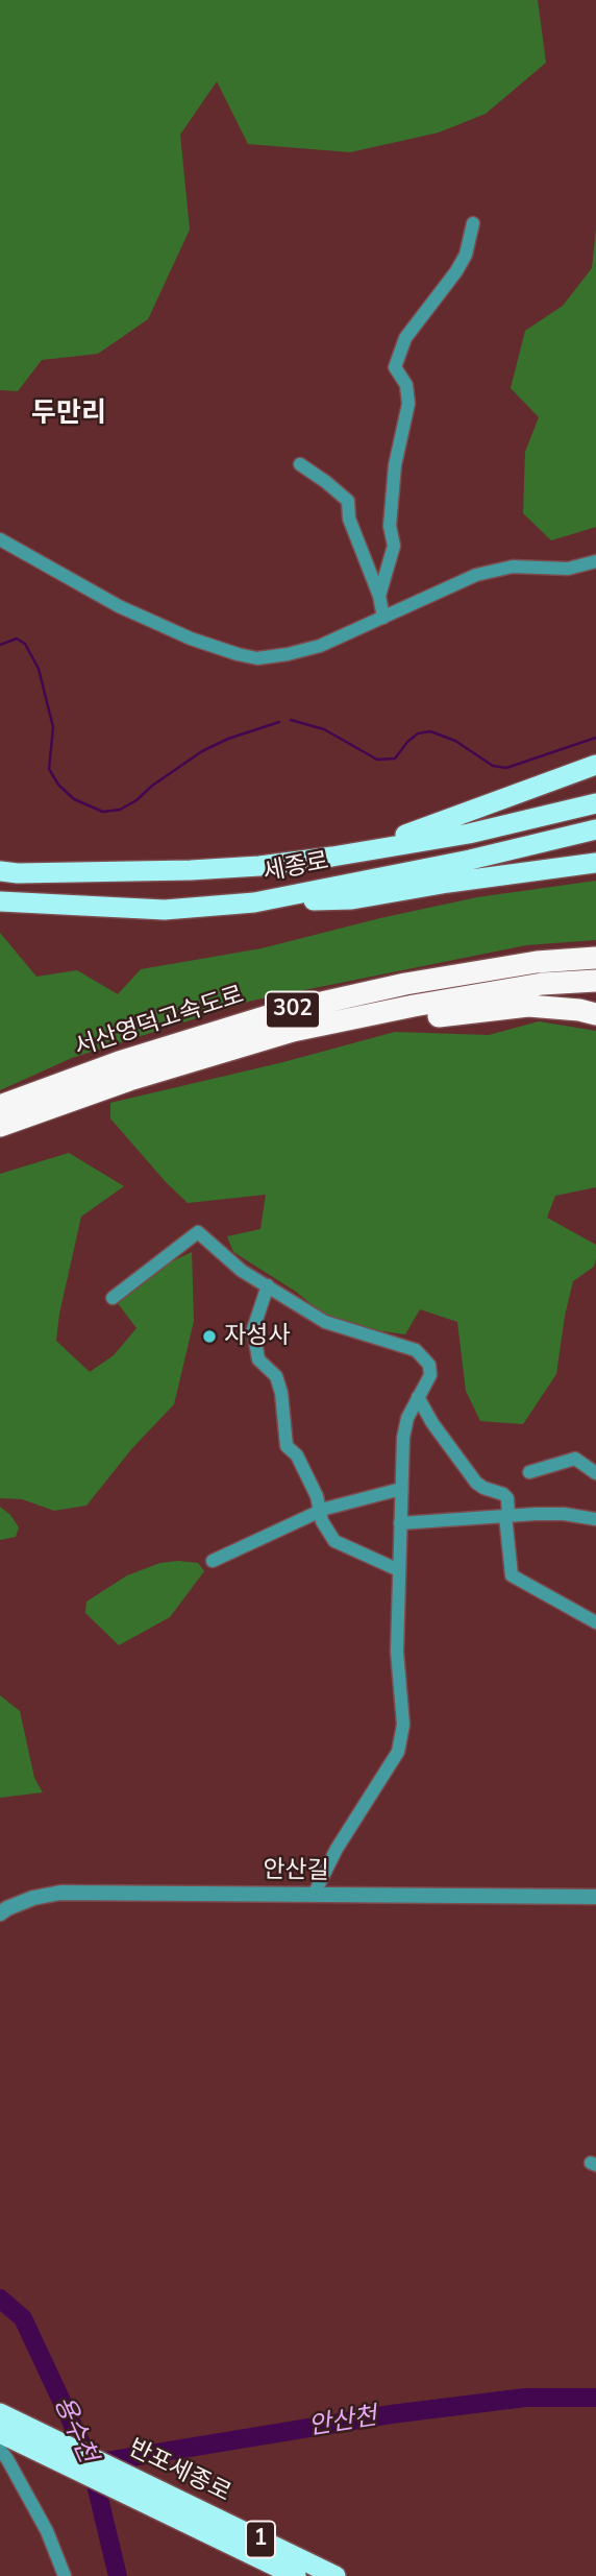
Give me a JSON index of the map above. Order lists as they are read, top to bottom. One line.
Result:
{"streets":{"highway":["세종로","302","서산영덕고속도로","반포세종로","1"],"street":["안산길"]},"districts":["두만리"],"water":["안산천","용수천"],"places":["자성사"]}
